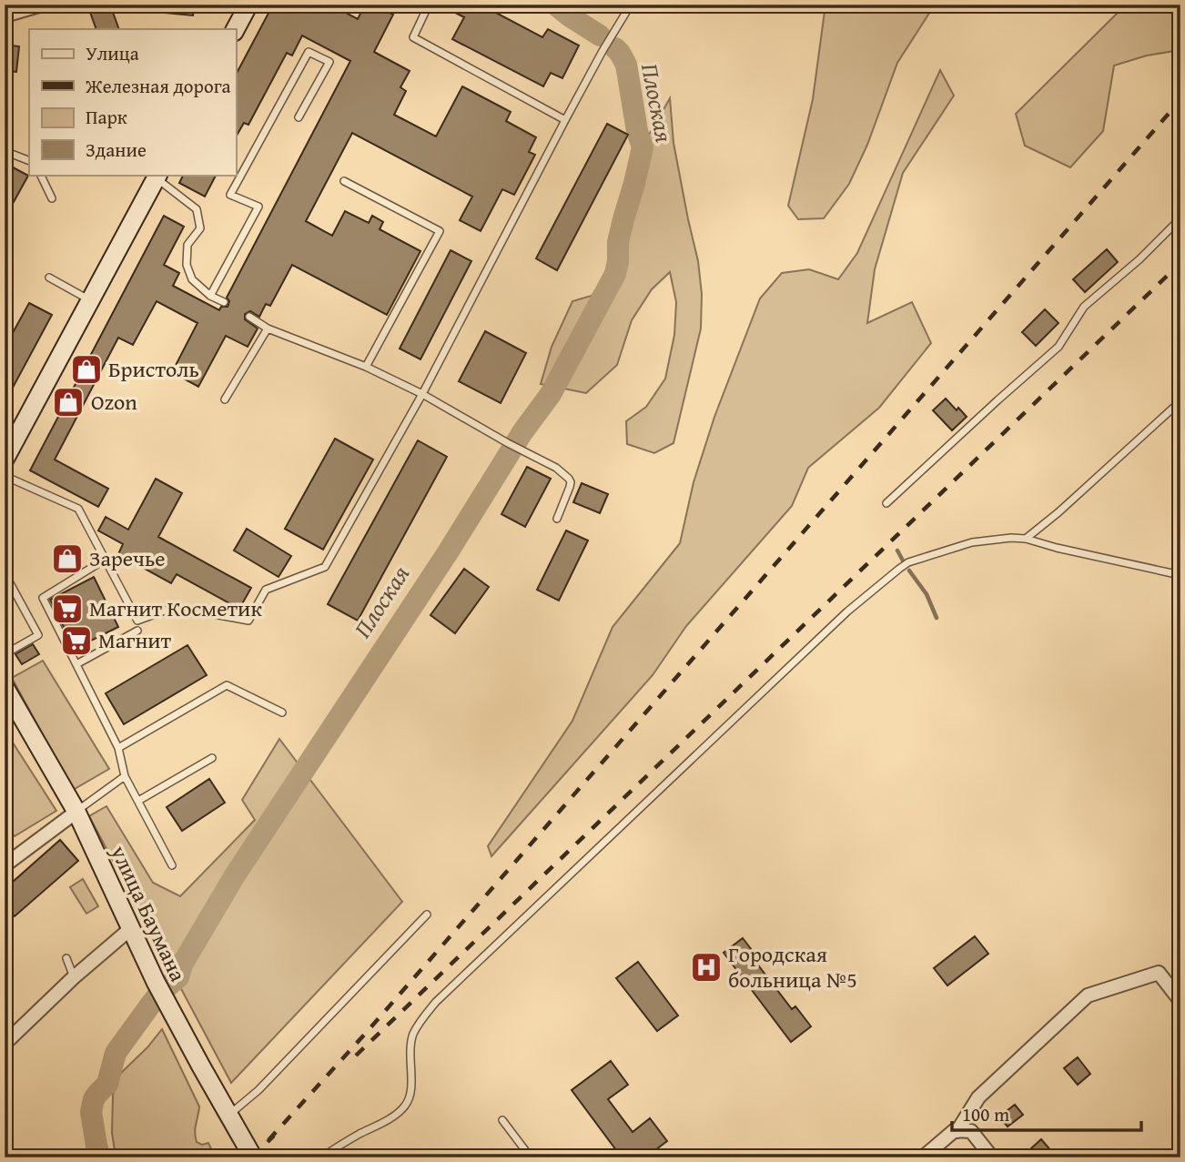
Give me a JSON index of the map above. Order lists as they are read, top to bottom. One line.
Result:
{"streets":{"main road":["улица Баумана"]},"water":["Плоская"],"places":{"shop":["Бристоль","Ozon","Заречье"],"supermarket":["Магнит Косметик","Магнит"],"hospital":["Городская больница №5"]},"legend":["Улица","Железная дорога","Парк","Здание"],"scale_bar":"100 m"}
